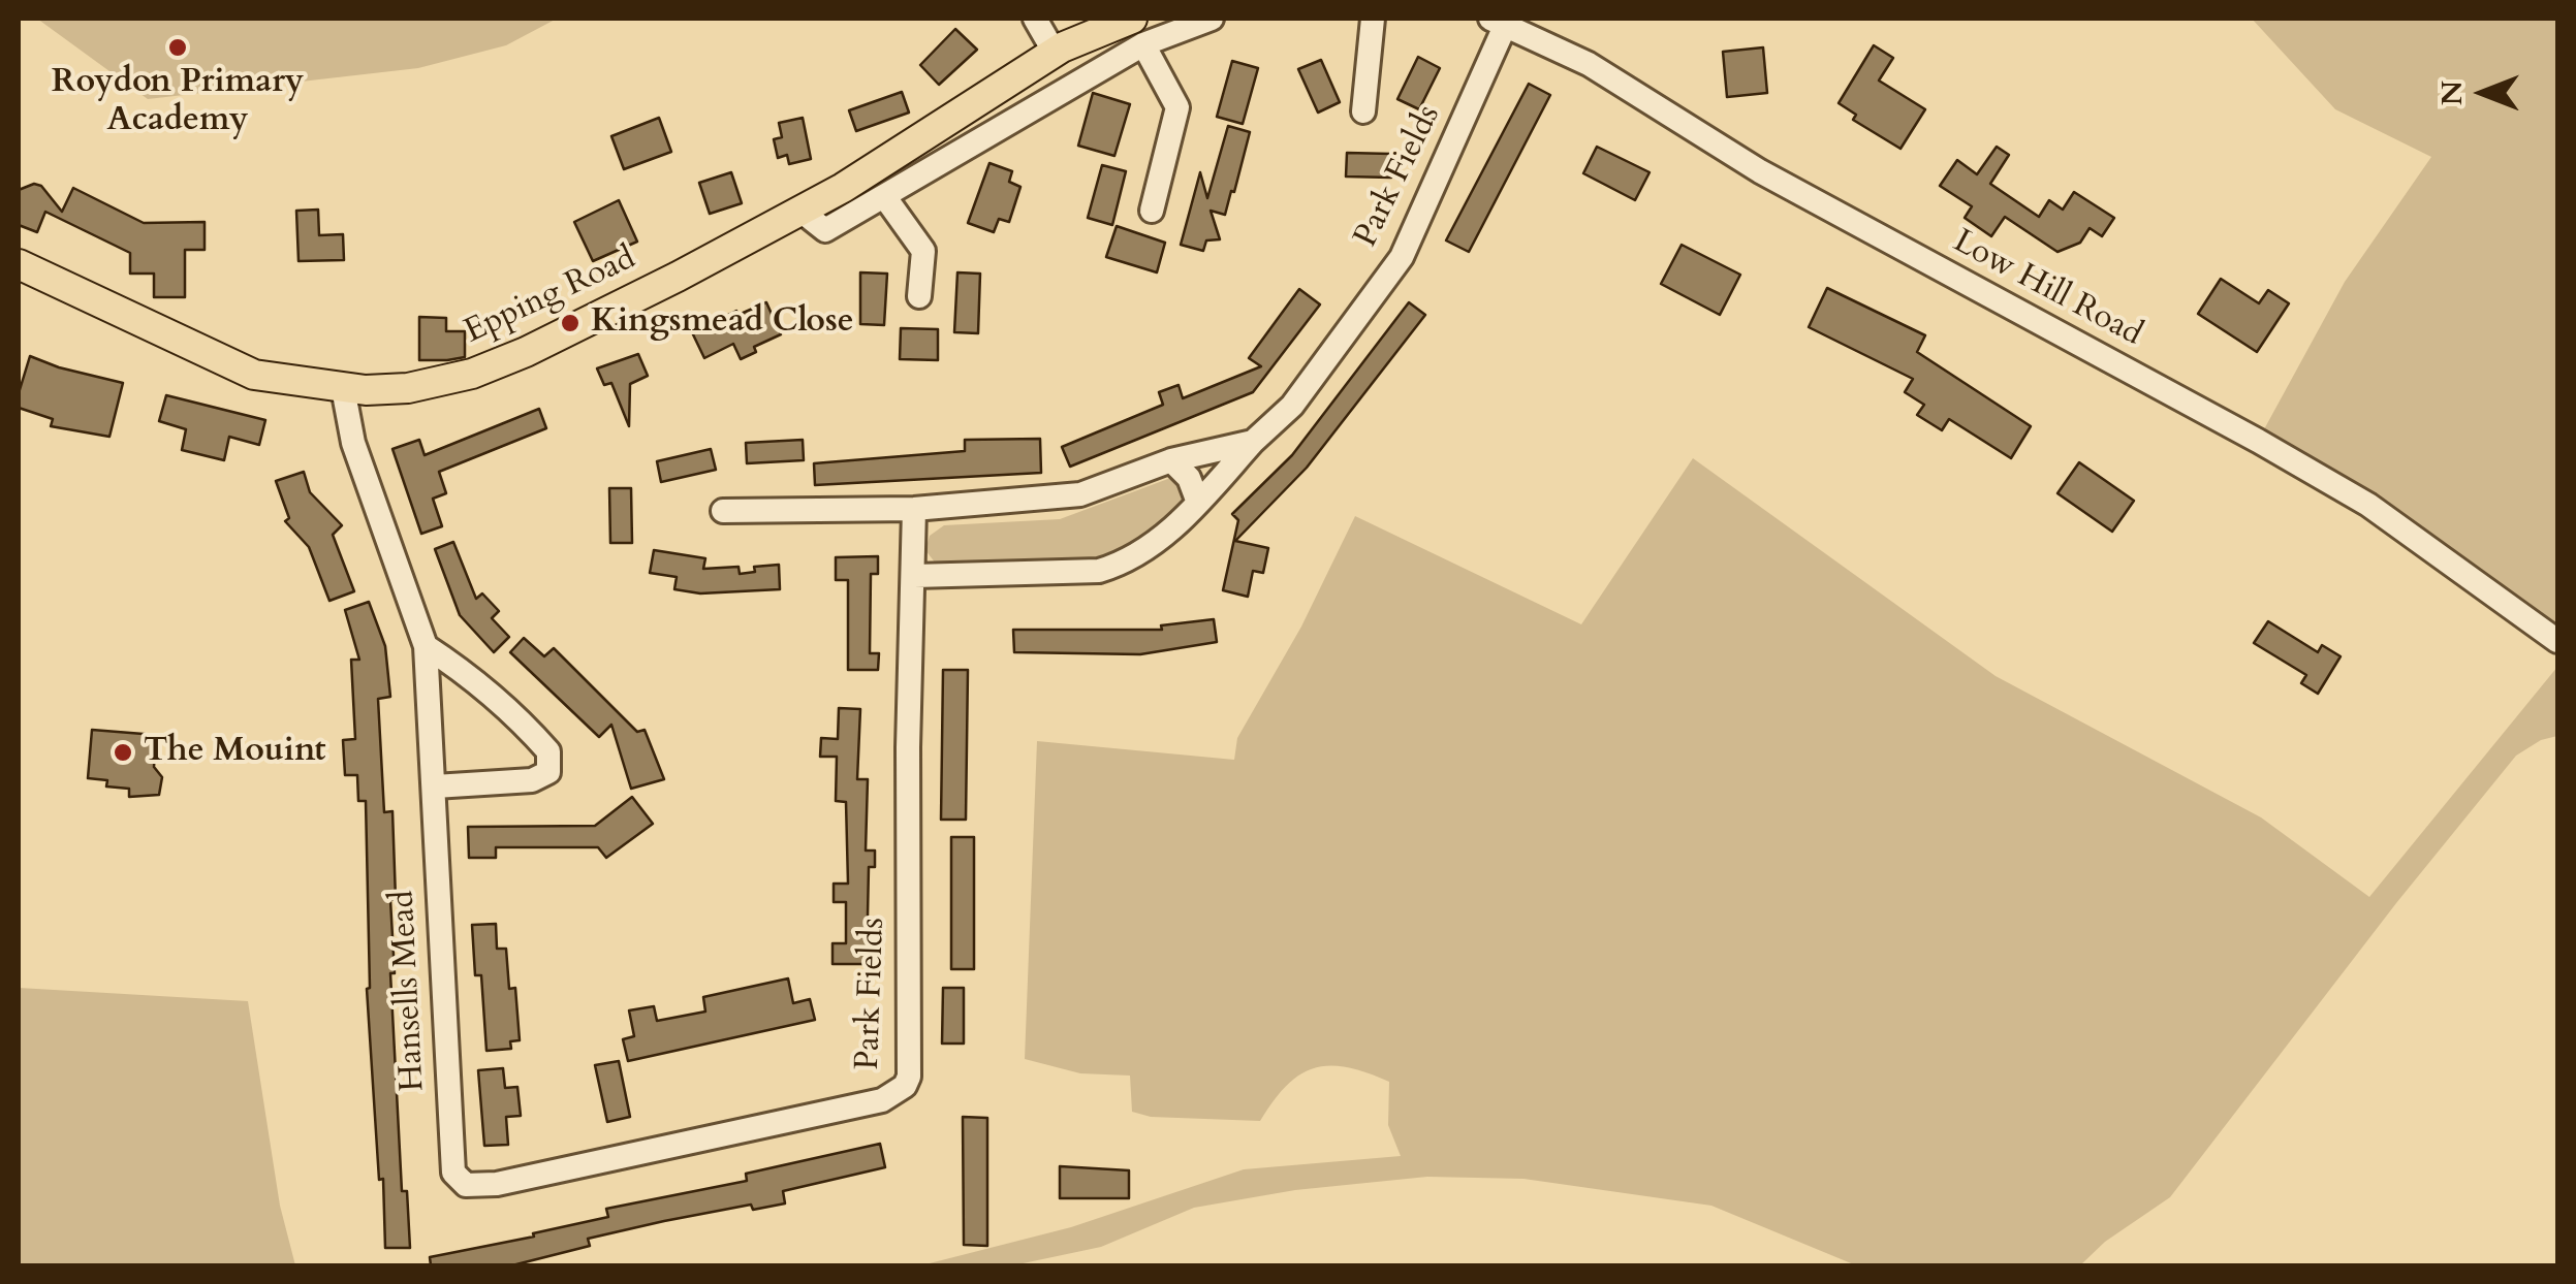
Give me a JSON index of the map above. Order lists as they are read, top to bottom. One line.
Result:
{"streets":{"main road":["Epping Road"],"street":["Park Fields","Low Hill Road","Hansells Mead"]},"crossings":[["Park Fields","Low Hill Road"],["Park Fields","Hansells Mead"],["Epping Road","Hansells Mead"]],"places":["Roydon Primary Academy","Kingsmead Close","The Mouint"],"north":"left"}
